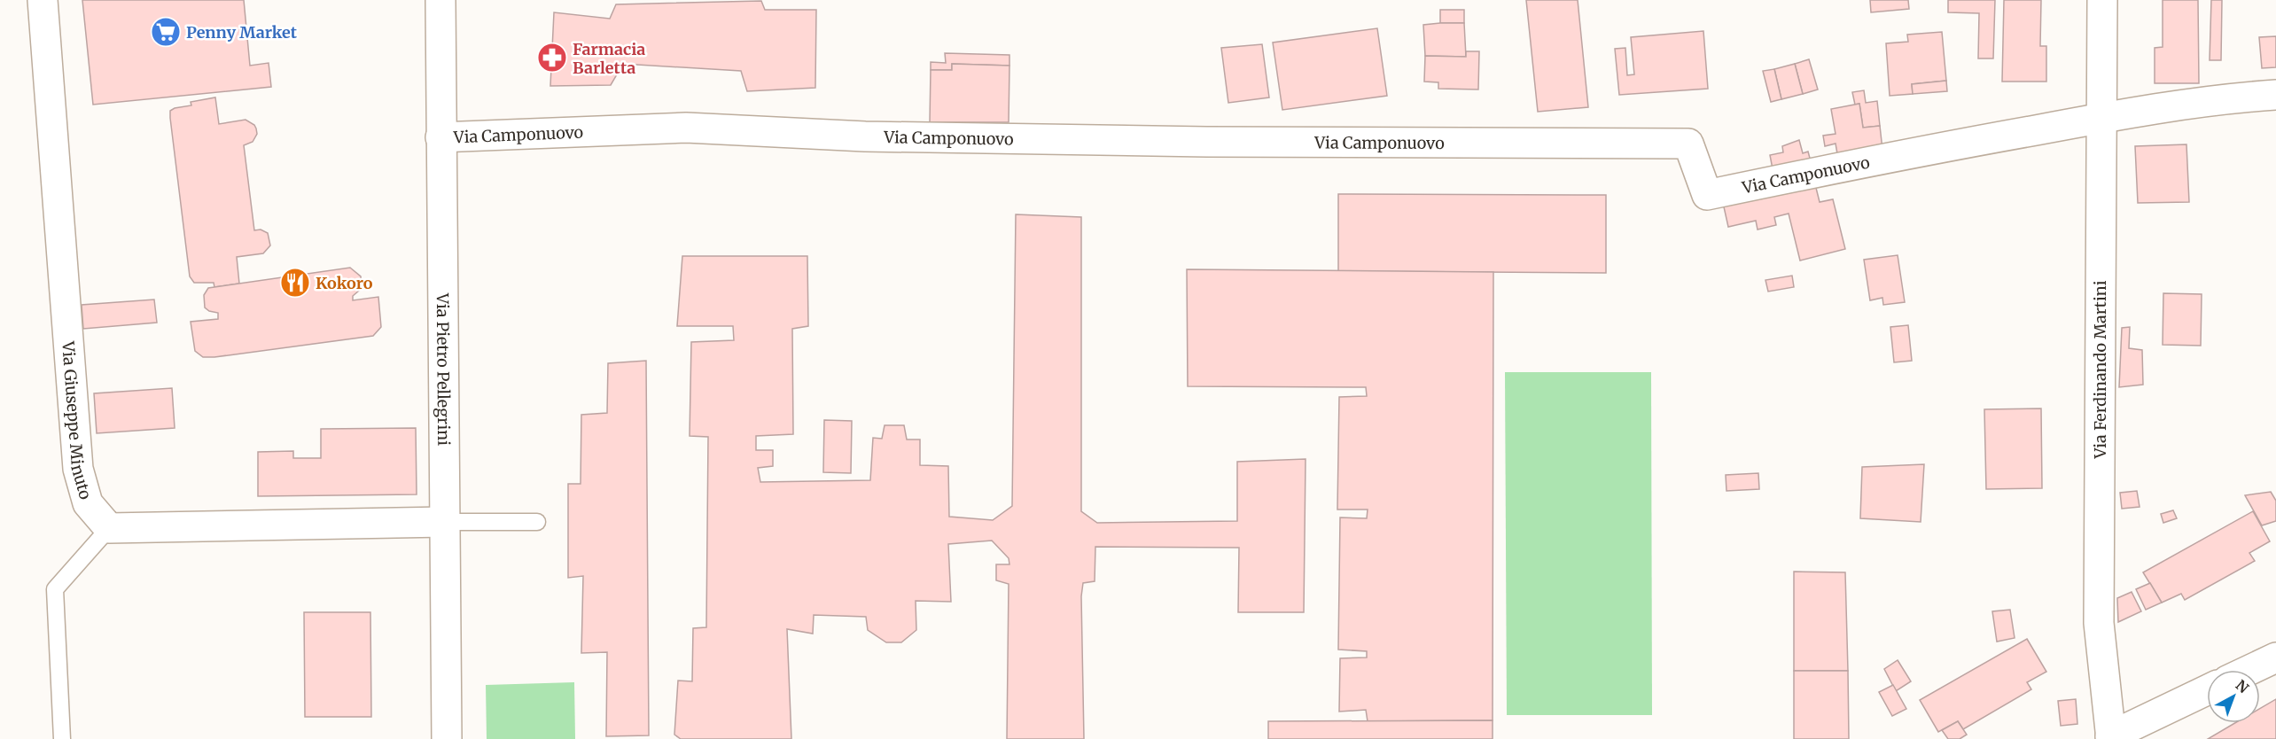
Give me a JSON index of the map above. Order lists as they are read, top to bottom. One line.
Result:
{"streets":{"street":["Via Camponuovo","Via Pietro Pellegrini","Via Ferdinando Martini","Via Giuseppe Minuto"]},"crossings":[["Via Camponuovo","Via Pietro Pellegrini"],["Via Camponuovo","Via Ferdinando Martini"]],"places":{"supermarket":["Penny Market"],"pharmacy":["Farmacia Barletta"],"restaurant":["Kokoro"]},"north":"top right"}
